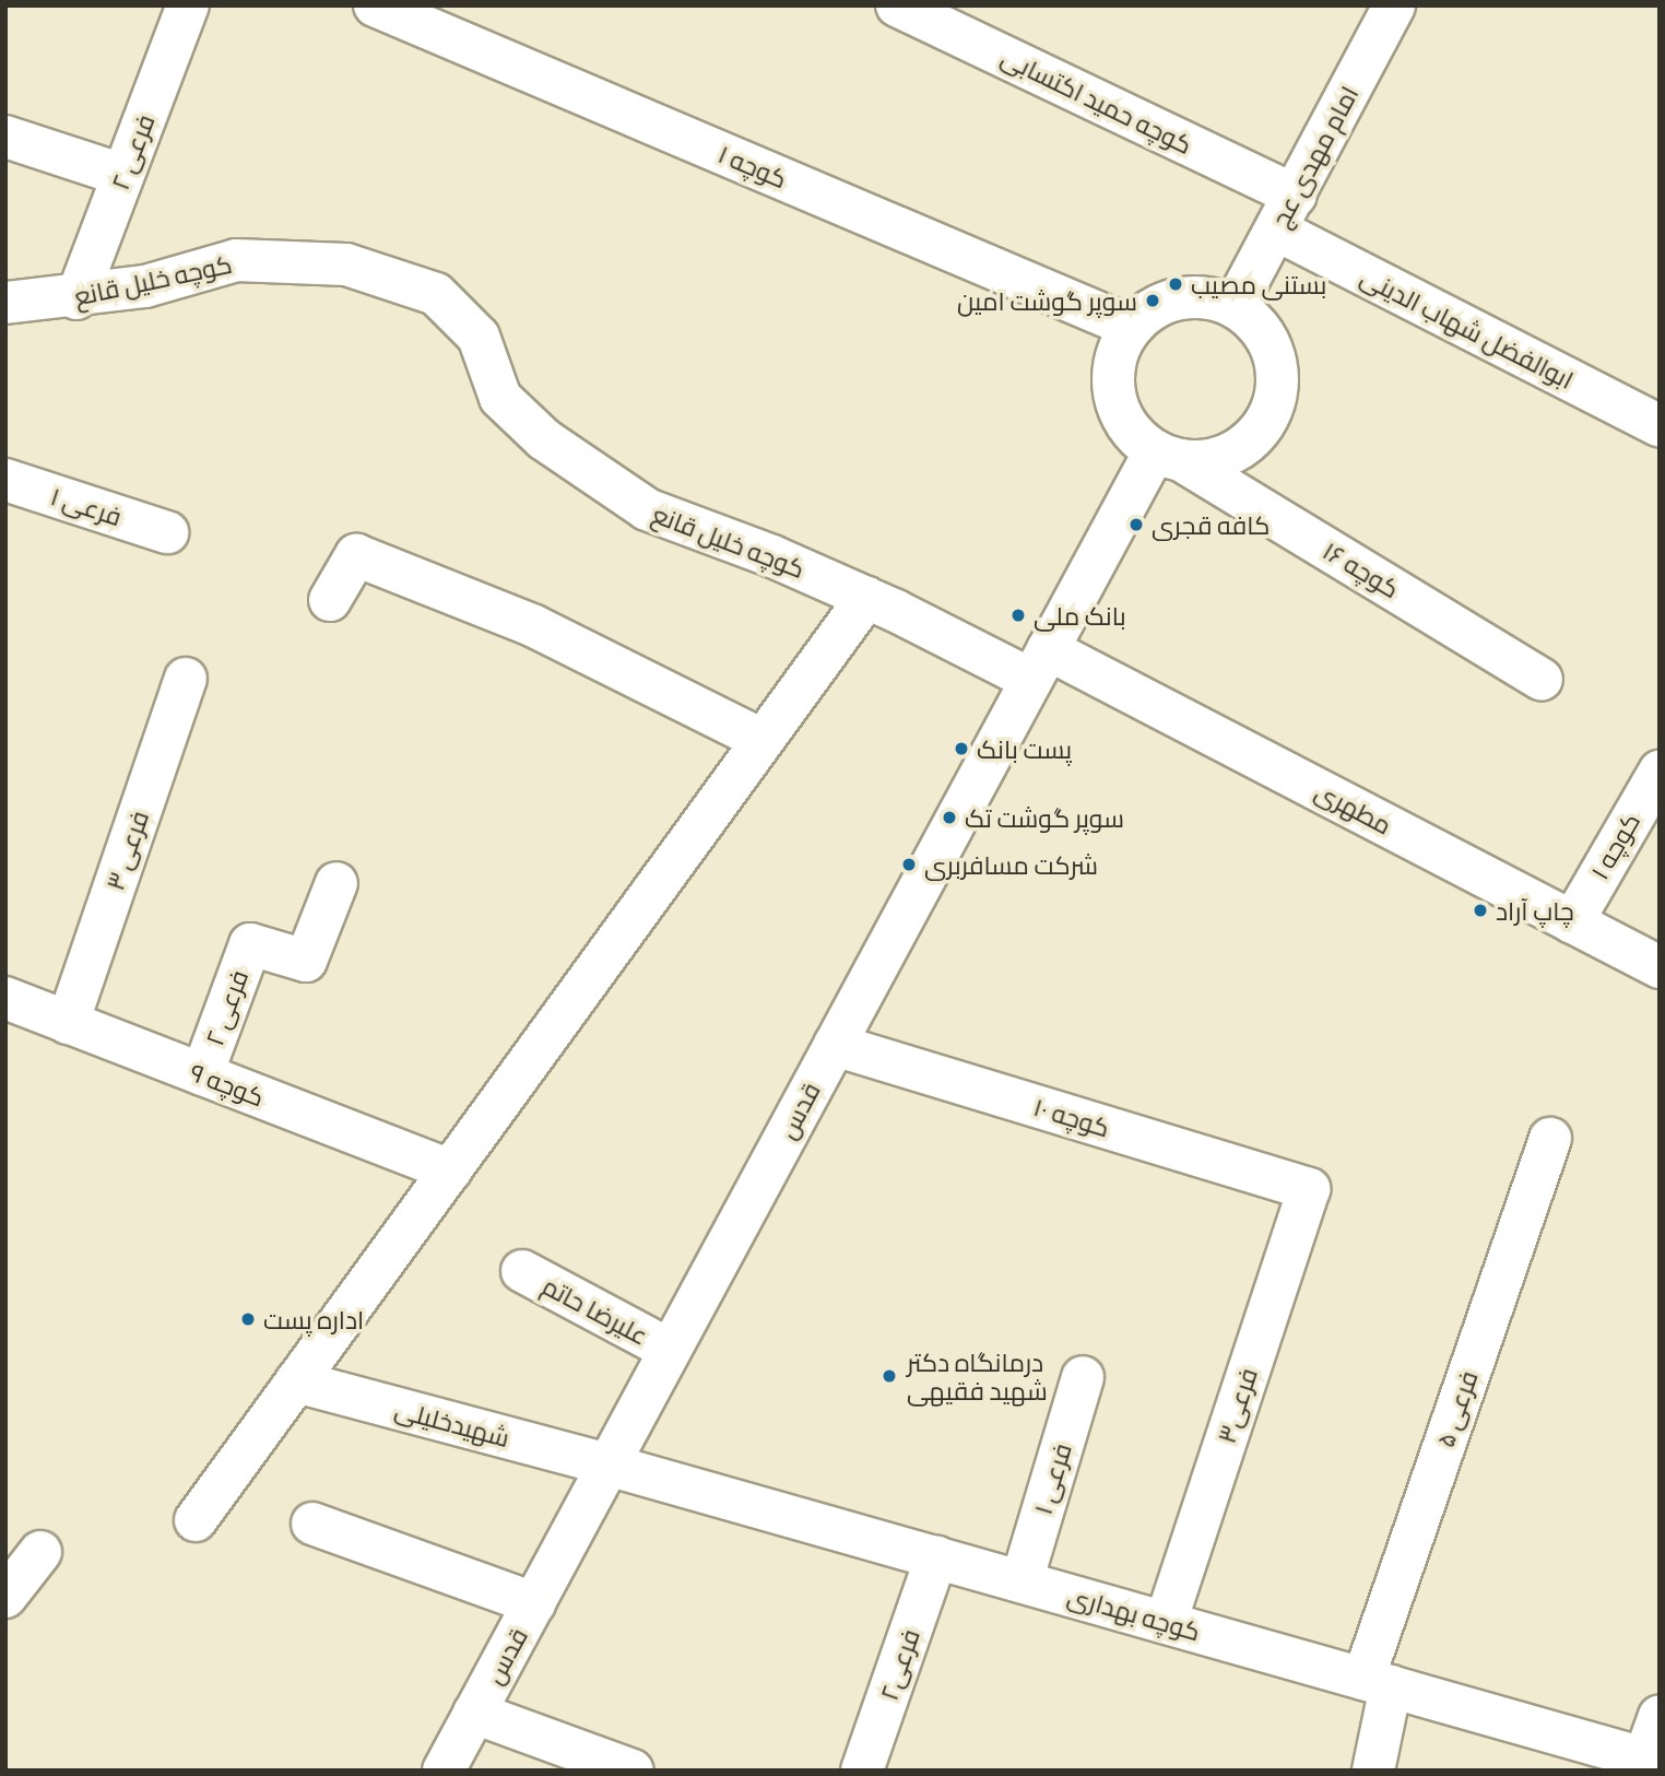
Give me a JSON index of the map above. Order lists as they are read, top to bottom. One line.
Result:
{"streets":{"street":["کوچه حمید اکتسابی","فرعی ۲","امام مهدی عج","کوچه ۱","کوچه خلیل قانع","ابوالفضل شهاب الدینی","فرعی ۱","کوچه ۱۶","مطهری","فرعی ۳","کوچه ۹","قدس","کوچه ۱۰","علیرضا حاتم","فرعی۳","فرعی ۵","شهیدخلیلی","کوچه بهداری","فرعی۲"]},"crossings":[["کوچه حمید اکتسابی","امام مهدی عج"],["کوچه حمید اکتسابی","ابوالفضل شهاب الدینی"],["فرعی ۲","کوچه خلیل قانع"],["فرعی ۲","کوچه ۹"],["امام مهدی عج","کوچه ۱"],["امام مهدی عج","ابوالفضل شهاب الدینی"],["امام مهدی عج","کوچه ۱۶"],["امام مهدی عج","قدس"],["کوچه ۱","کوچه ۱۶"],["کوچه ۱","مطهری"],["کوچه ۱","قدس"],["کوچه خلیل قانع","مطهری"],["کوچه خلیل قانع","قدس"],["فرعی ۱","کوچه بهداری"],["کوچه ۱۶","قدس"],["مطهری","قدس"],["فرعی ۳","کوچه ۹"],["قدس","کوچه ۱۰"],["قدس","علیرضا حاتم"],["قدس","شهیدخلیلی"],["قدس","کوچه بهداری"],["کوچه ۱۰","فرعی۳"],["فرعی۳","کوچه بهداری"],["فرعی ۵","کوچه بهداری"],["شهیدخلیلی","کوچه بهداری"],["کوچه بهداری","فرعی۲"]],"places":["بستنی مصیب","سوپر گوشت امین","کافه قجری","بانک ملی","پست بانک","سوپر گوشت تک","شرکت مسافربری","چاپ آراد","اداره پست","درمانگاه دکتر شهید فقیهی"]}
